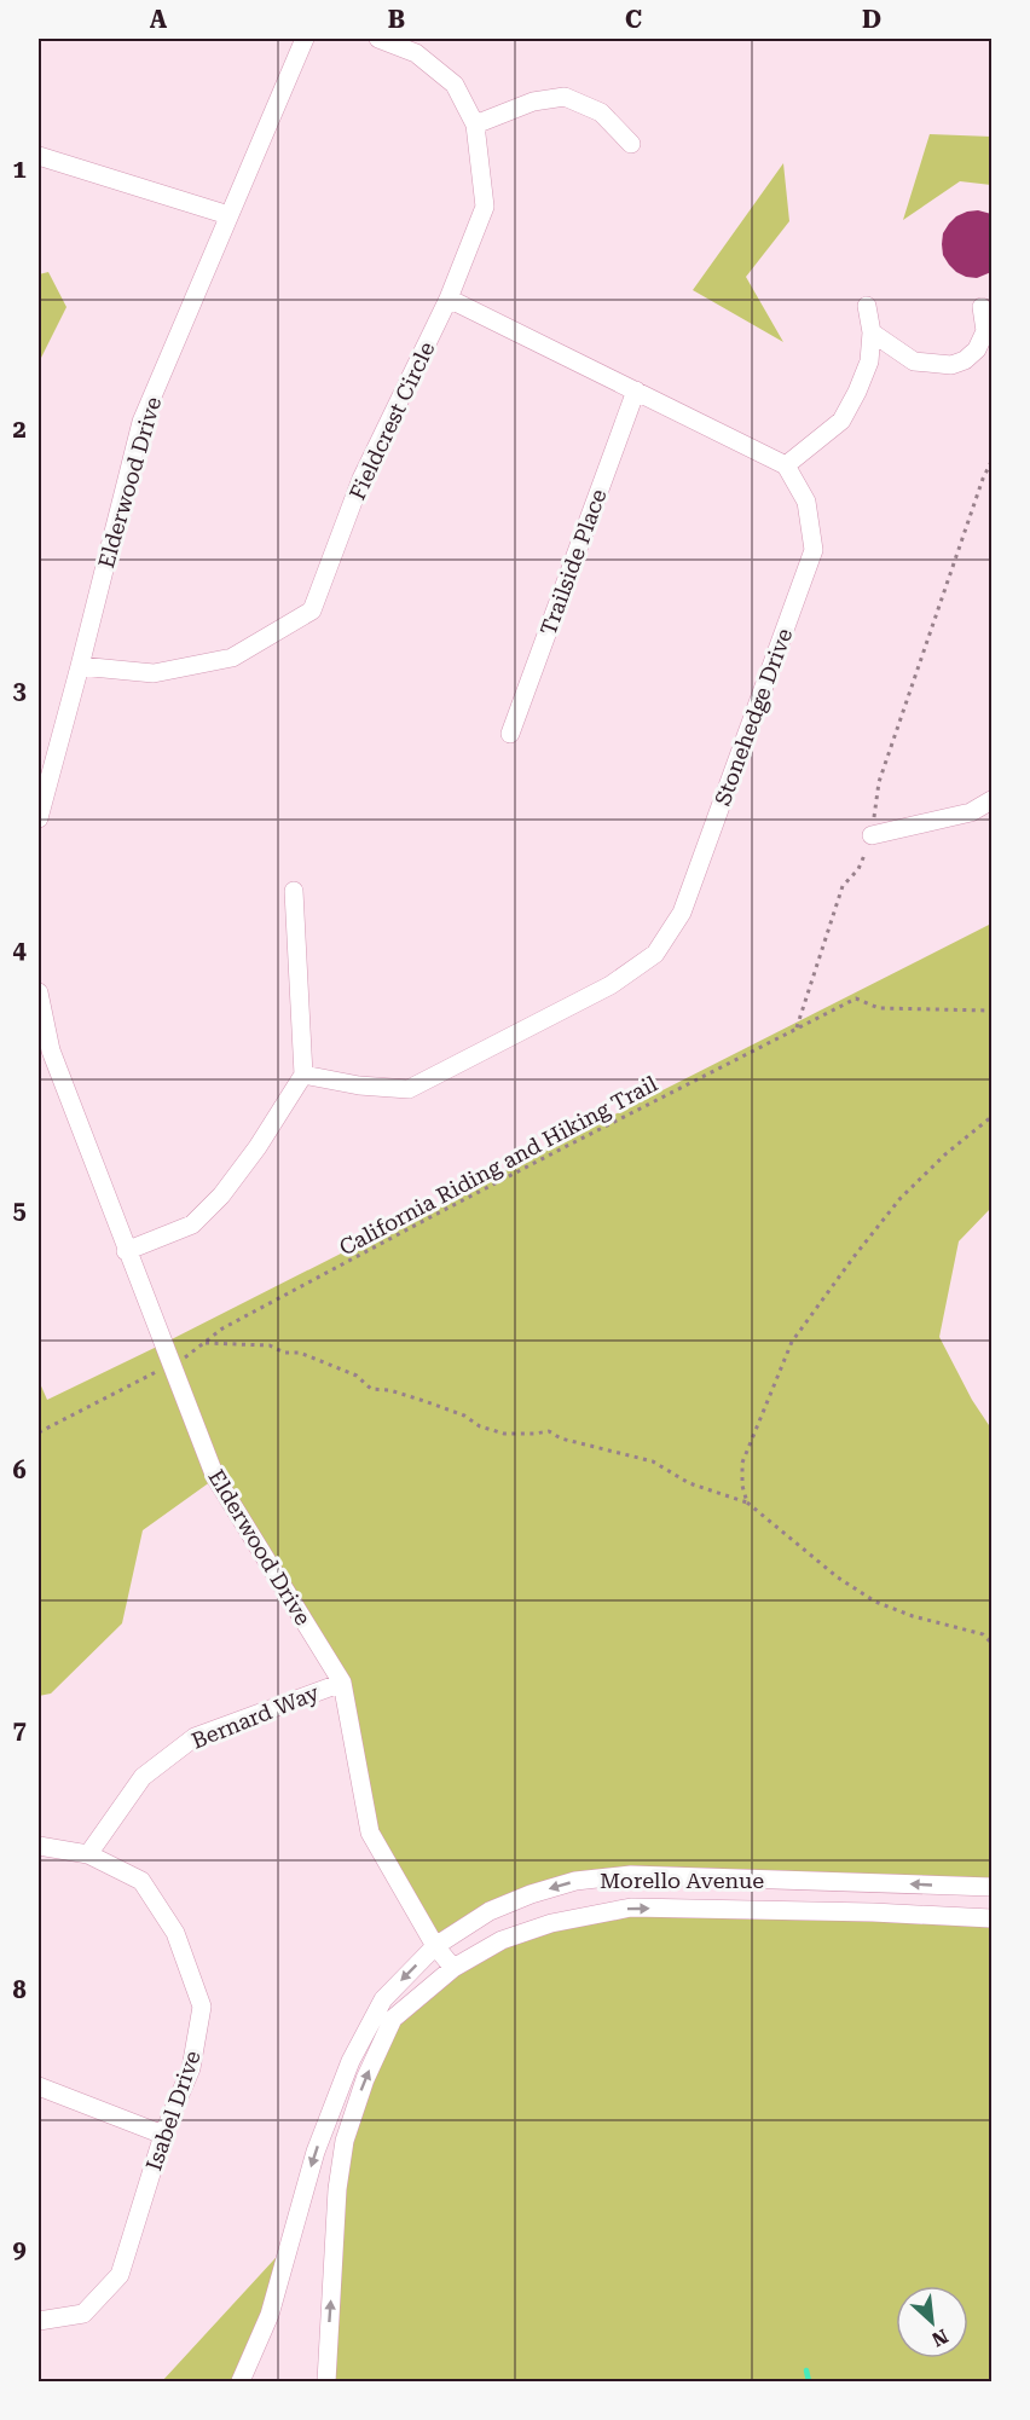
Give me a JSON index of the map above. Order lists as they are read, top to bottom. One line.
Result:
{"streets":{"street":["Fieldcrest Circle","Elderwood Drive","Trailside Place","Stonehedge Drive","Bernard Way","Morello Avenue","Isabel Drive"],"path":["California Riding and Hiking Trail"]},"crossings":[["Fieldcrest Circle","Elderwood Drive"],["Elderwood Drive","California Riding and Hiking Trail"],["Elderwood Drive","Bernard Way"],["Elderwood Drive","Morello Avenue"],["Bernard Way","Isabel Drive"]],"north":"bottom right","grid":{"columns":["A","B","C","D"],"rows":["1","2","3","4","5","6","7","8","9"]}}
